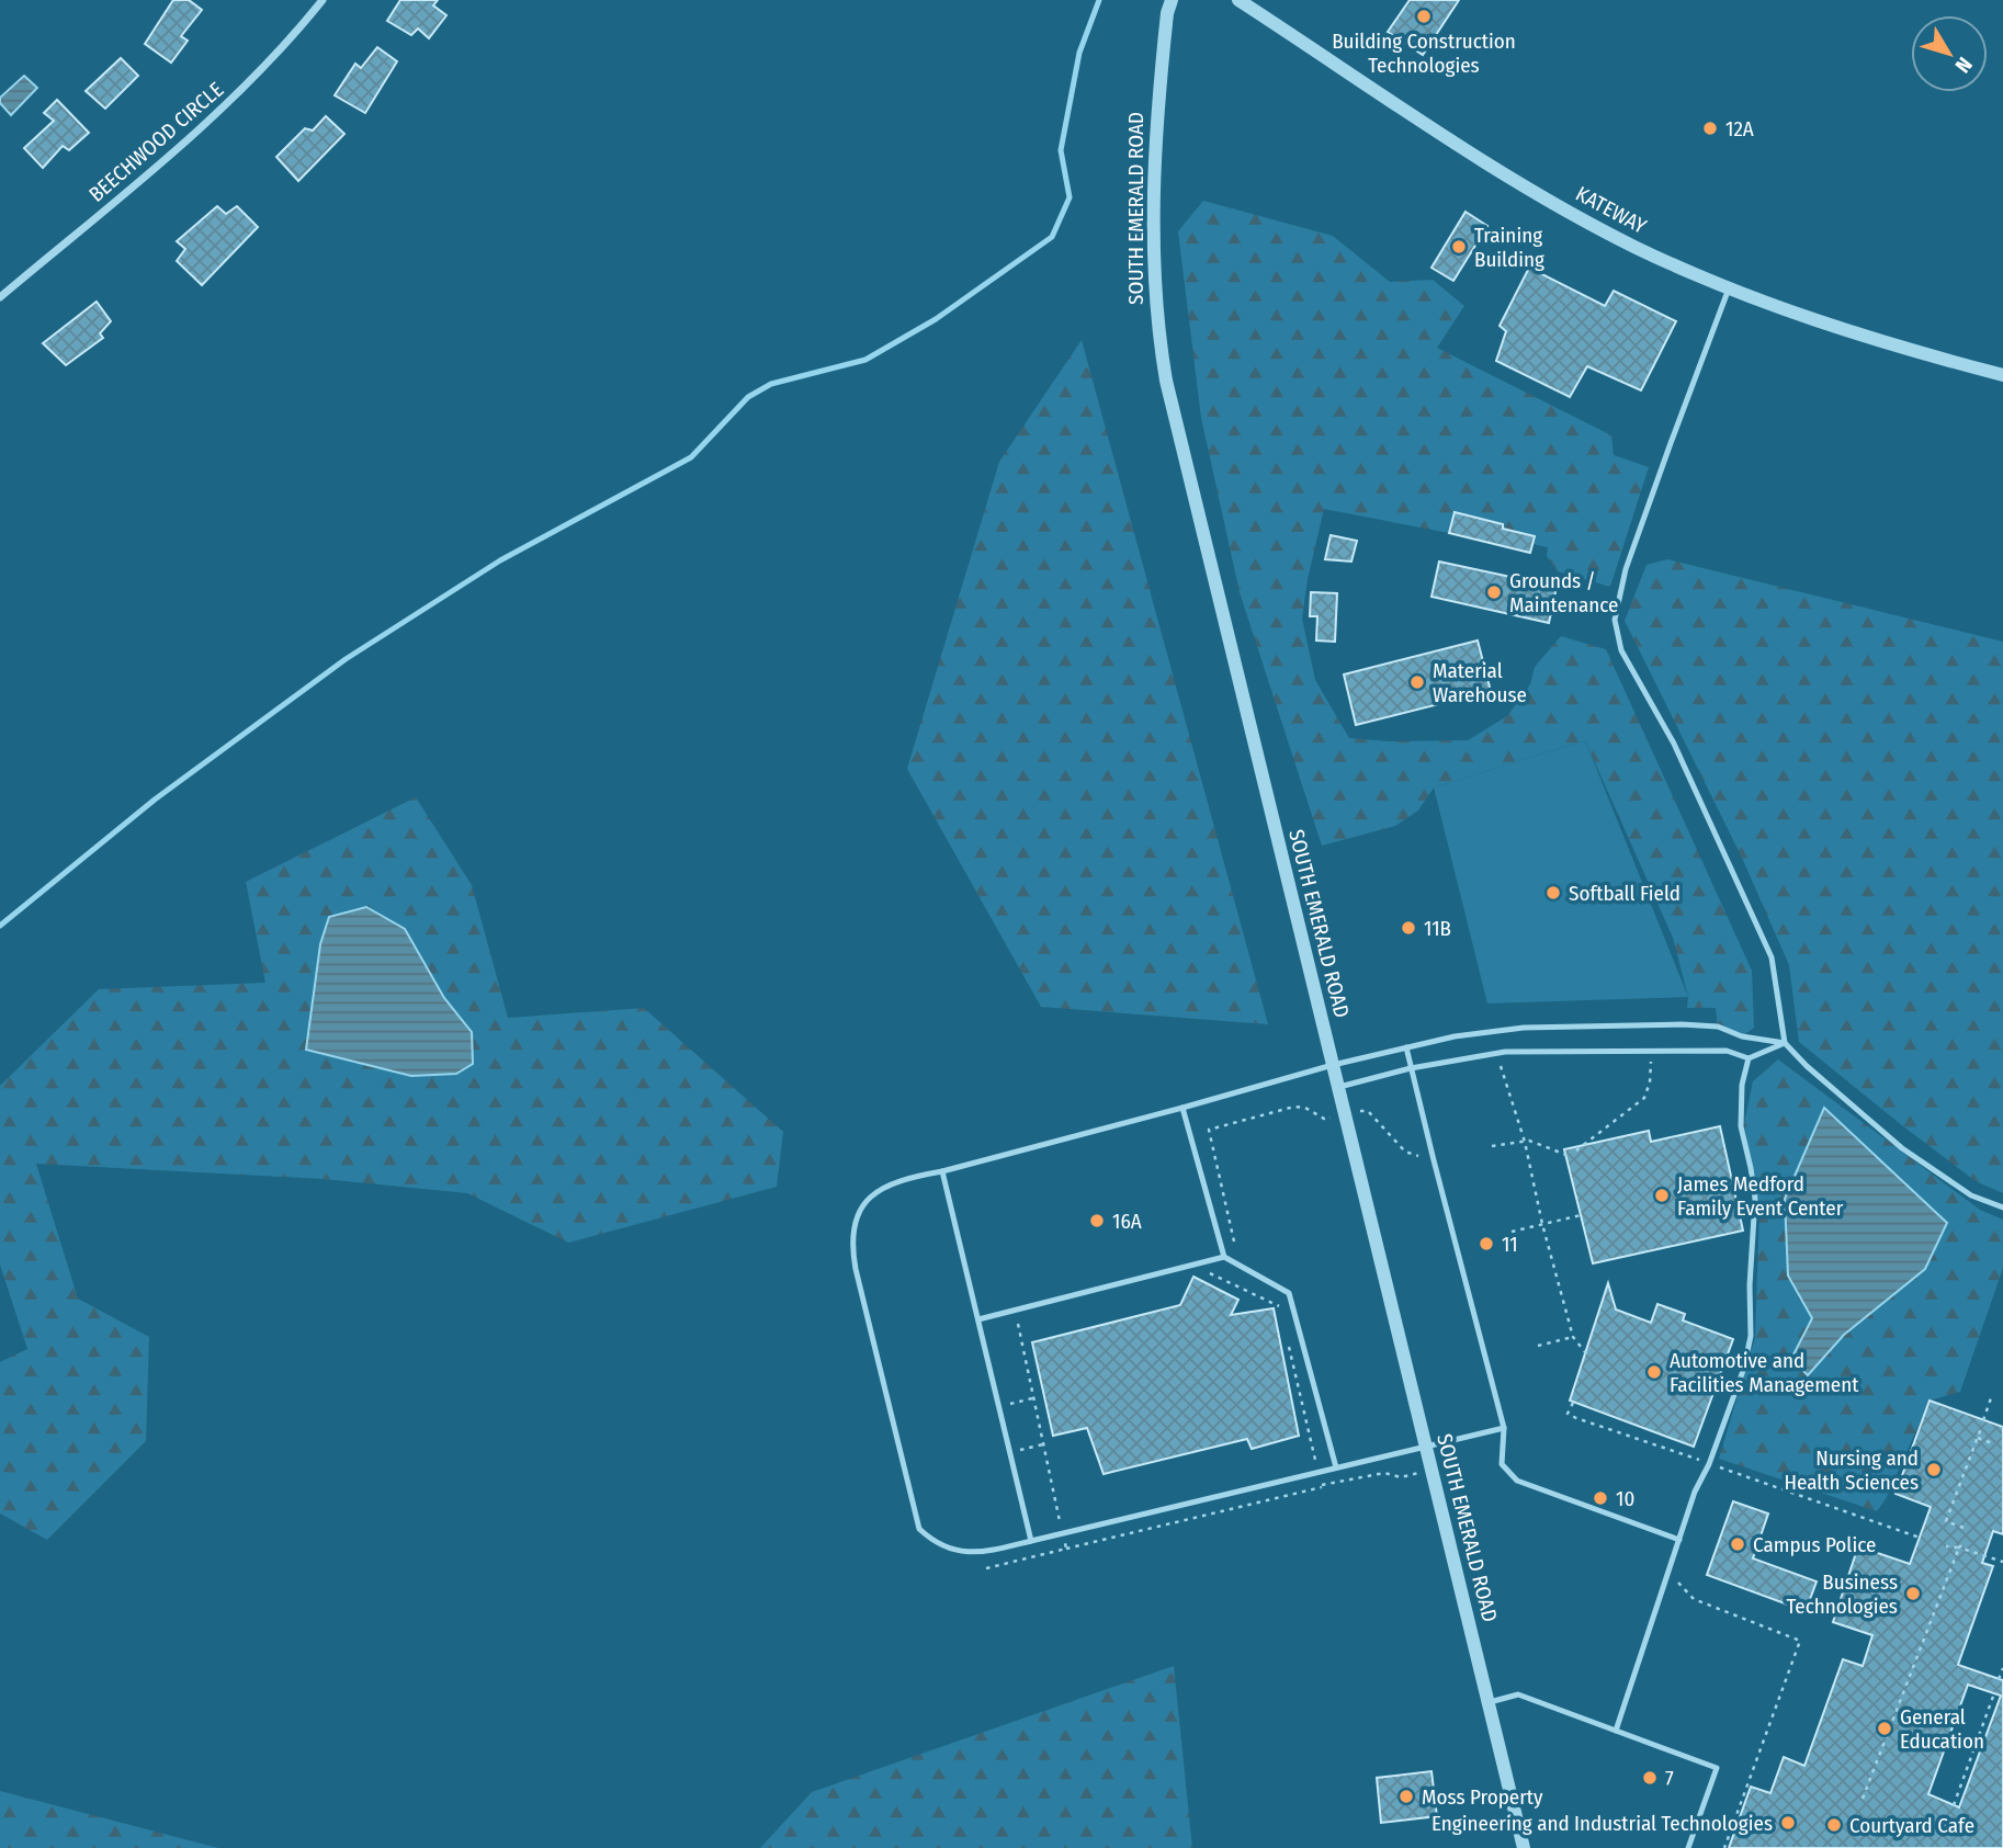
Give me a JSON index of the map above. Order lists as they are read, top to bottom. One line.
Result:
{"streets":{"street":["BEECHWOOD CIRCLE","SOUTH EMERALD ROAD","KATEWAY"]},"places":["Building Construction Technologies","12A","Training Building","Grounds / Maintenance","Material Warehouse","Softball Field","11B","James Medford Family Event Center","16A","11","Automotive and Facilities Management","Nursing and Health Sciences","10","Campus Police","Business Technologies","General Education","7","Moss Property","Engineering and Industrial Technologies","Courtyard Cafe"],"north":"bottom right"}
